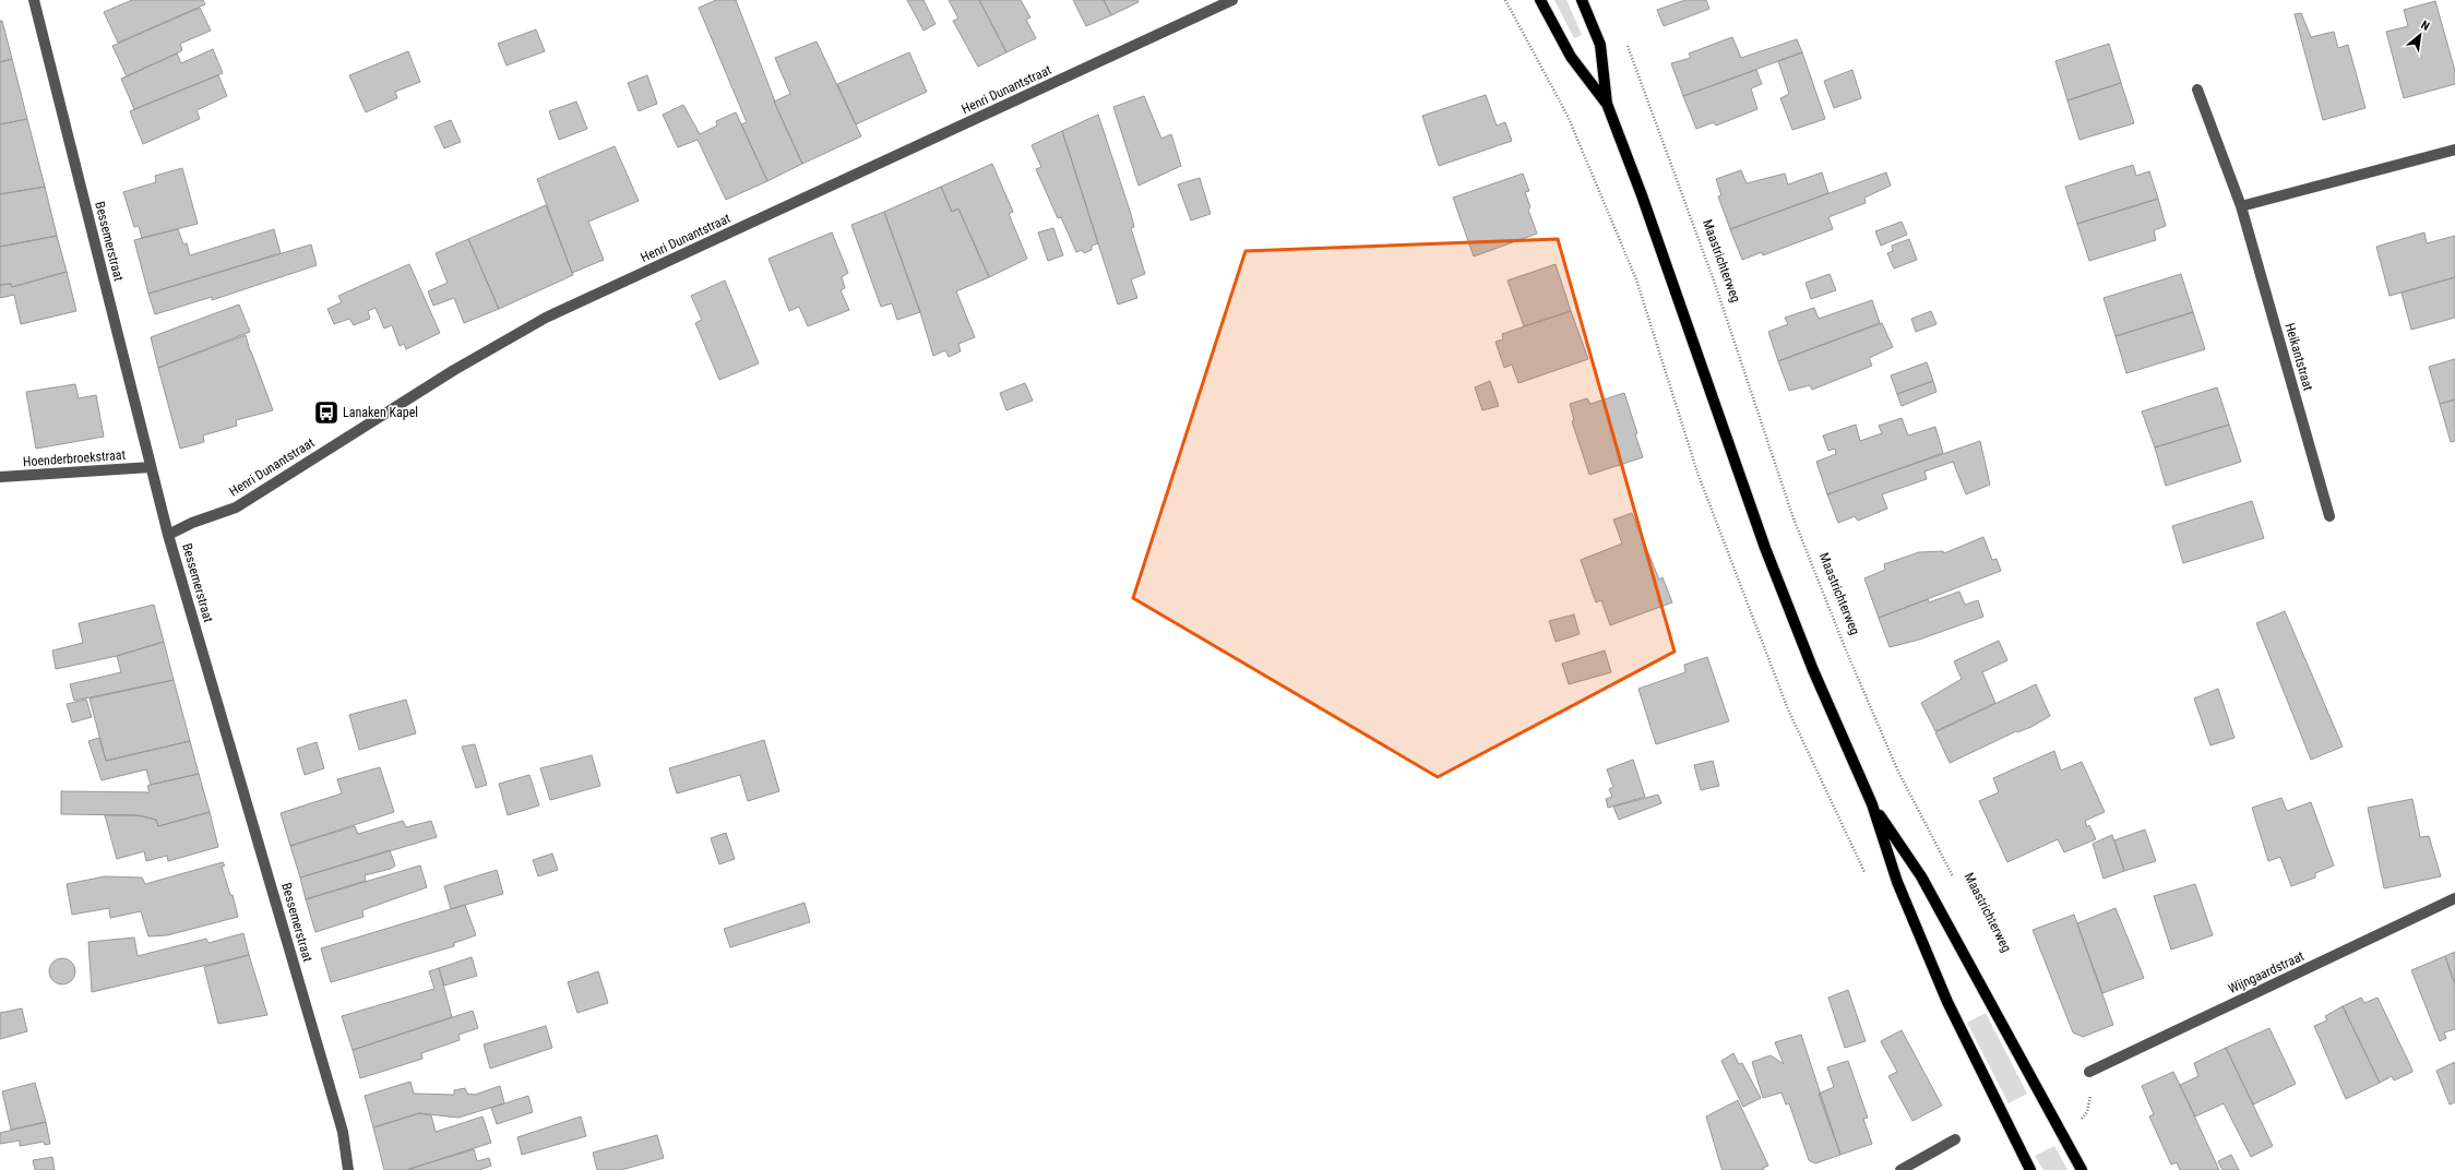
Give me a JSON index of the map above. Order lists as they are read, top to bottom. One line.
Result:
{"streets":{"street":["Henri Dunantstraat","Bessemerstraat","Heikantstraat","Hoenderbroekstraat","Wijngaardstraat"],"path":["Maastrichterweg"]},"crossings":[["Henri Dunantstraat","Bessemerstraat"],["Bessemerstraat","Hoenderbroekstraat"]],"places":{"bus stop":["Lanaken Kapel"]},"north":"top right"}
